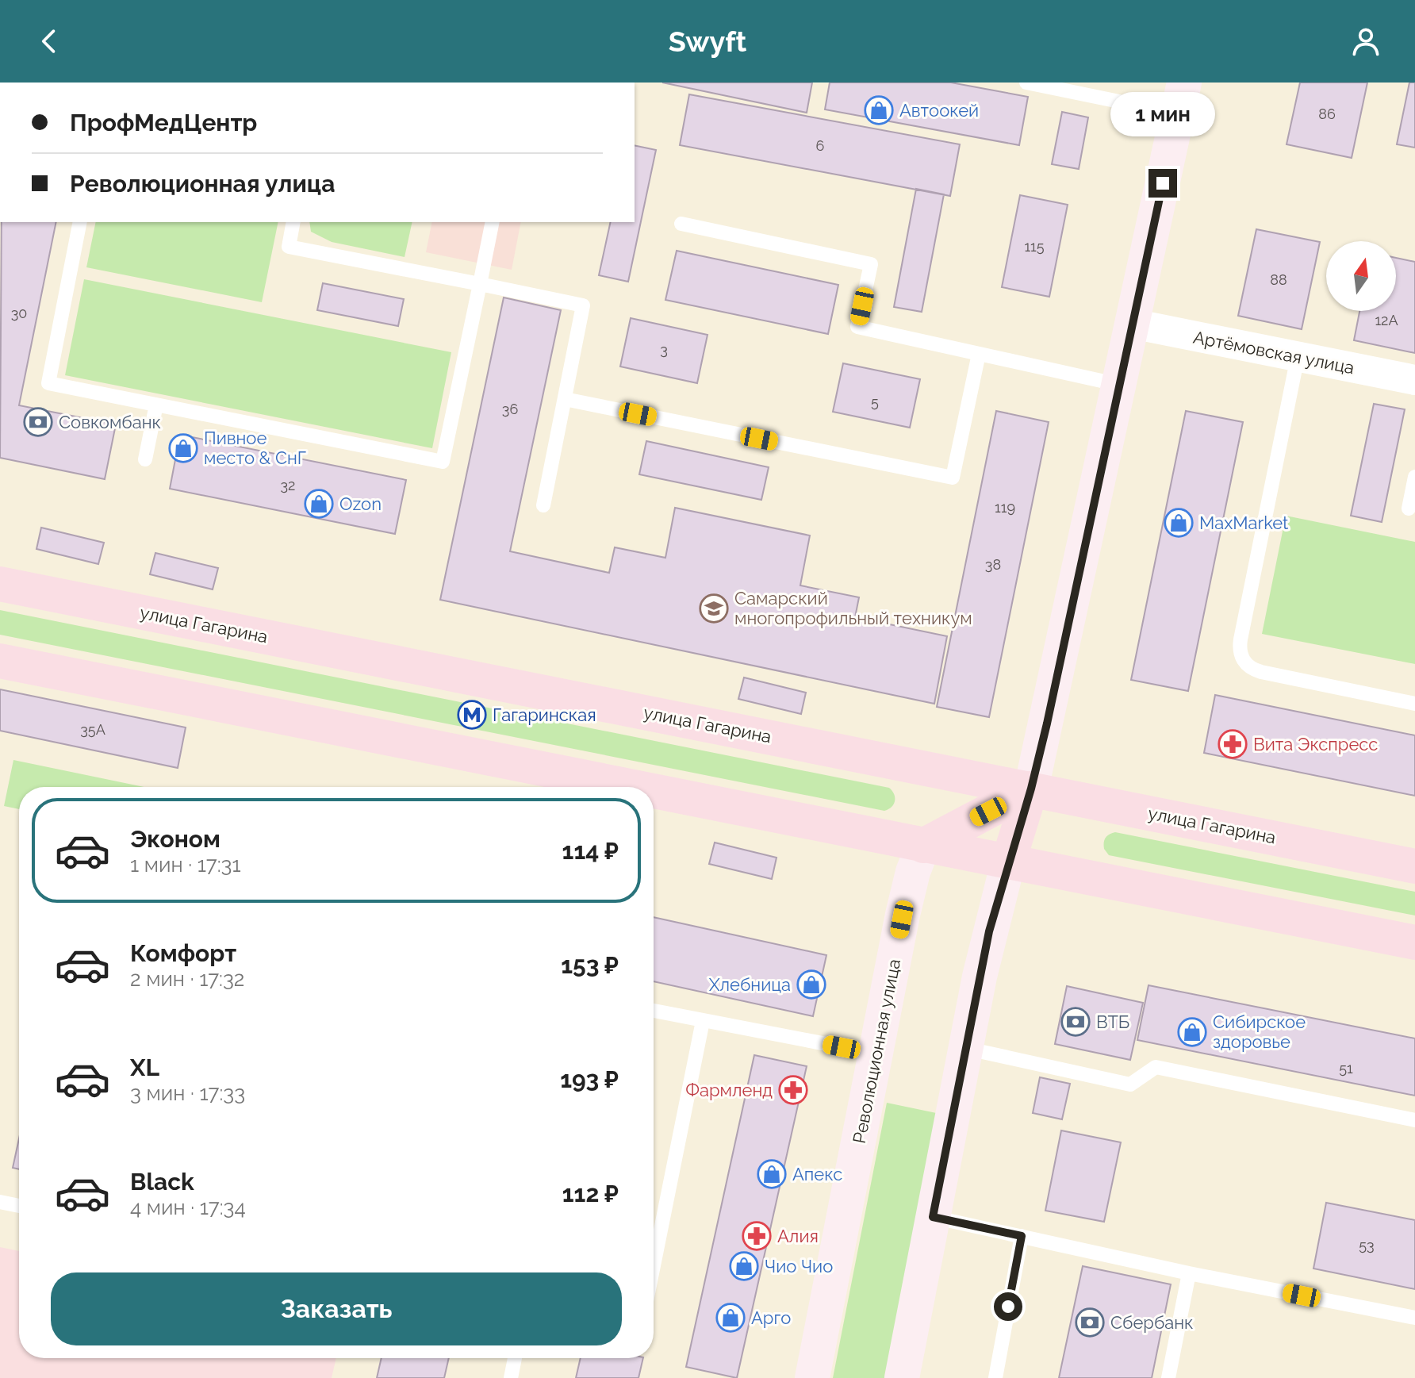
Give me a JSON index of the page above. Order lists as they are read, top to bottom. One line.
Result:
{"streets":{"main road":["улица Гагарина","Революционная улица"],"street":["Артёмовская улица"]},"places":{"shop":["Автоокей","Пивное место & СнГ","Ozon","MaxMarket","Хлебница","Сибирское здоровье","Апекс","Чио Чио","Арго"],"bank":["Совкомбанк","ВТБ","Сбербанк"],"school or university":["Самарский многопрофильный техникум"],"metro station":["Гагаринская"],"pharmacy":["Вита Экспресс","Фармленд","Алия"]},"house_numbers":["86","6","115","88","30","12А","3","5","36","32","119","38","35А","51","53"],"north":"top","page":{"header":"Swyft","banner":["ПрофМедЦентр","Революционная улица"],"bubble":"1 мин","list":[{"name":"Эконом","note":"1 мин · 17:31","value":"114 ₽"},{"name":"Комфорт","note":"2 мин · 17:32","value":"153 ₽"},{"name":"XL","note":"3 мин · 17:33","value":"193 ₽"},{"name":"Black","note":"4 мин · 17:34","value":"112 ₽"}],"buttons":"Заказать"}}
